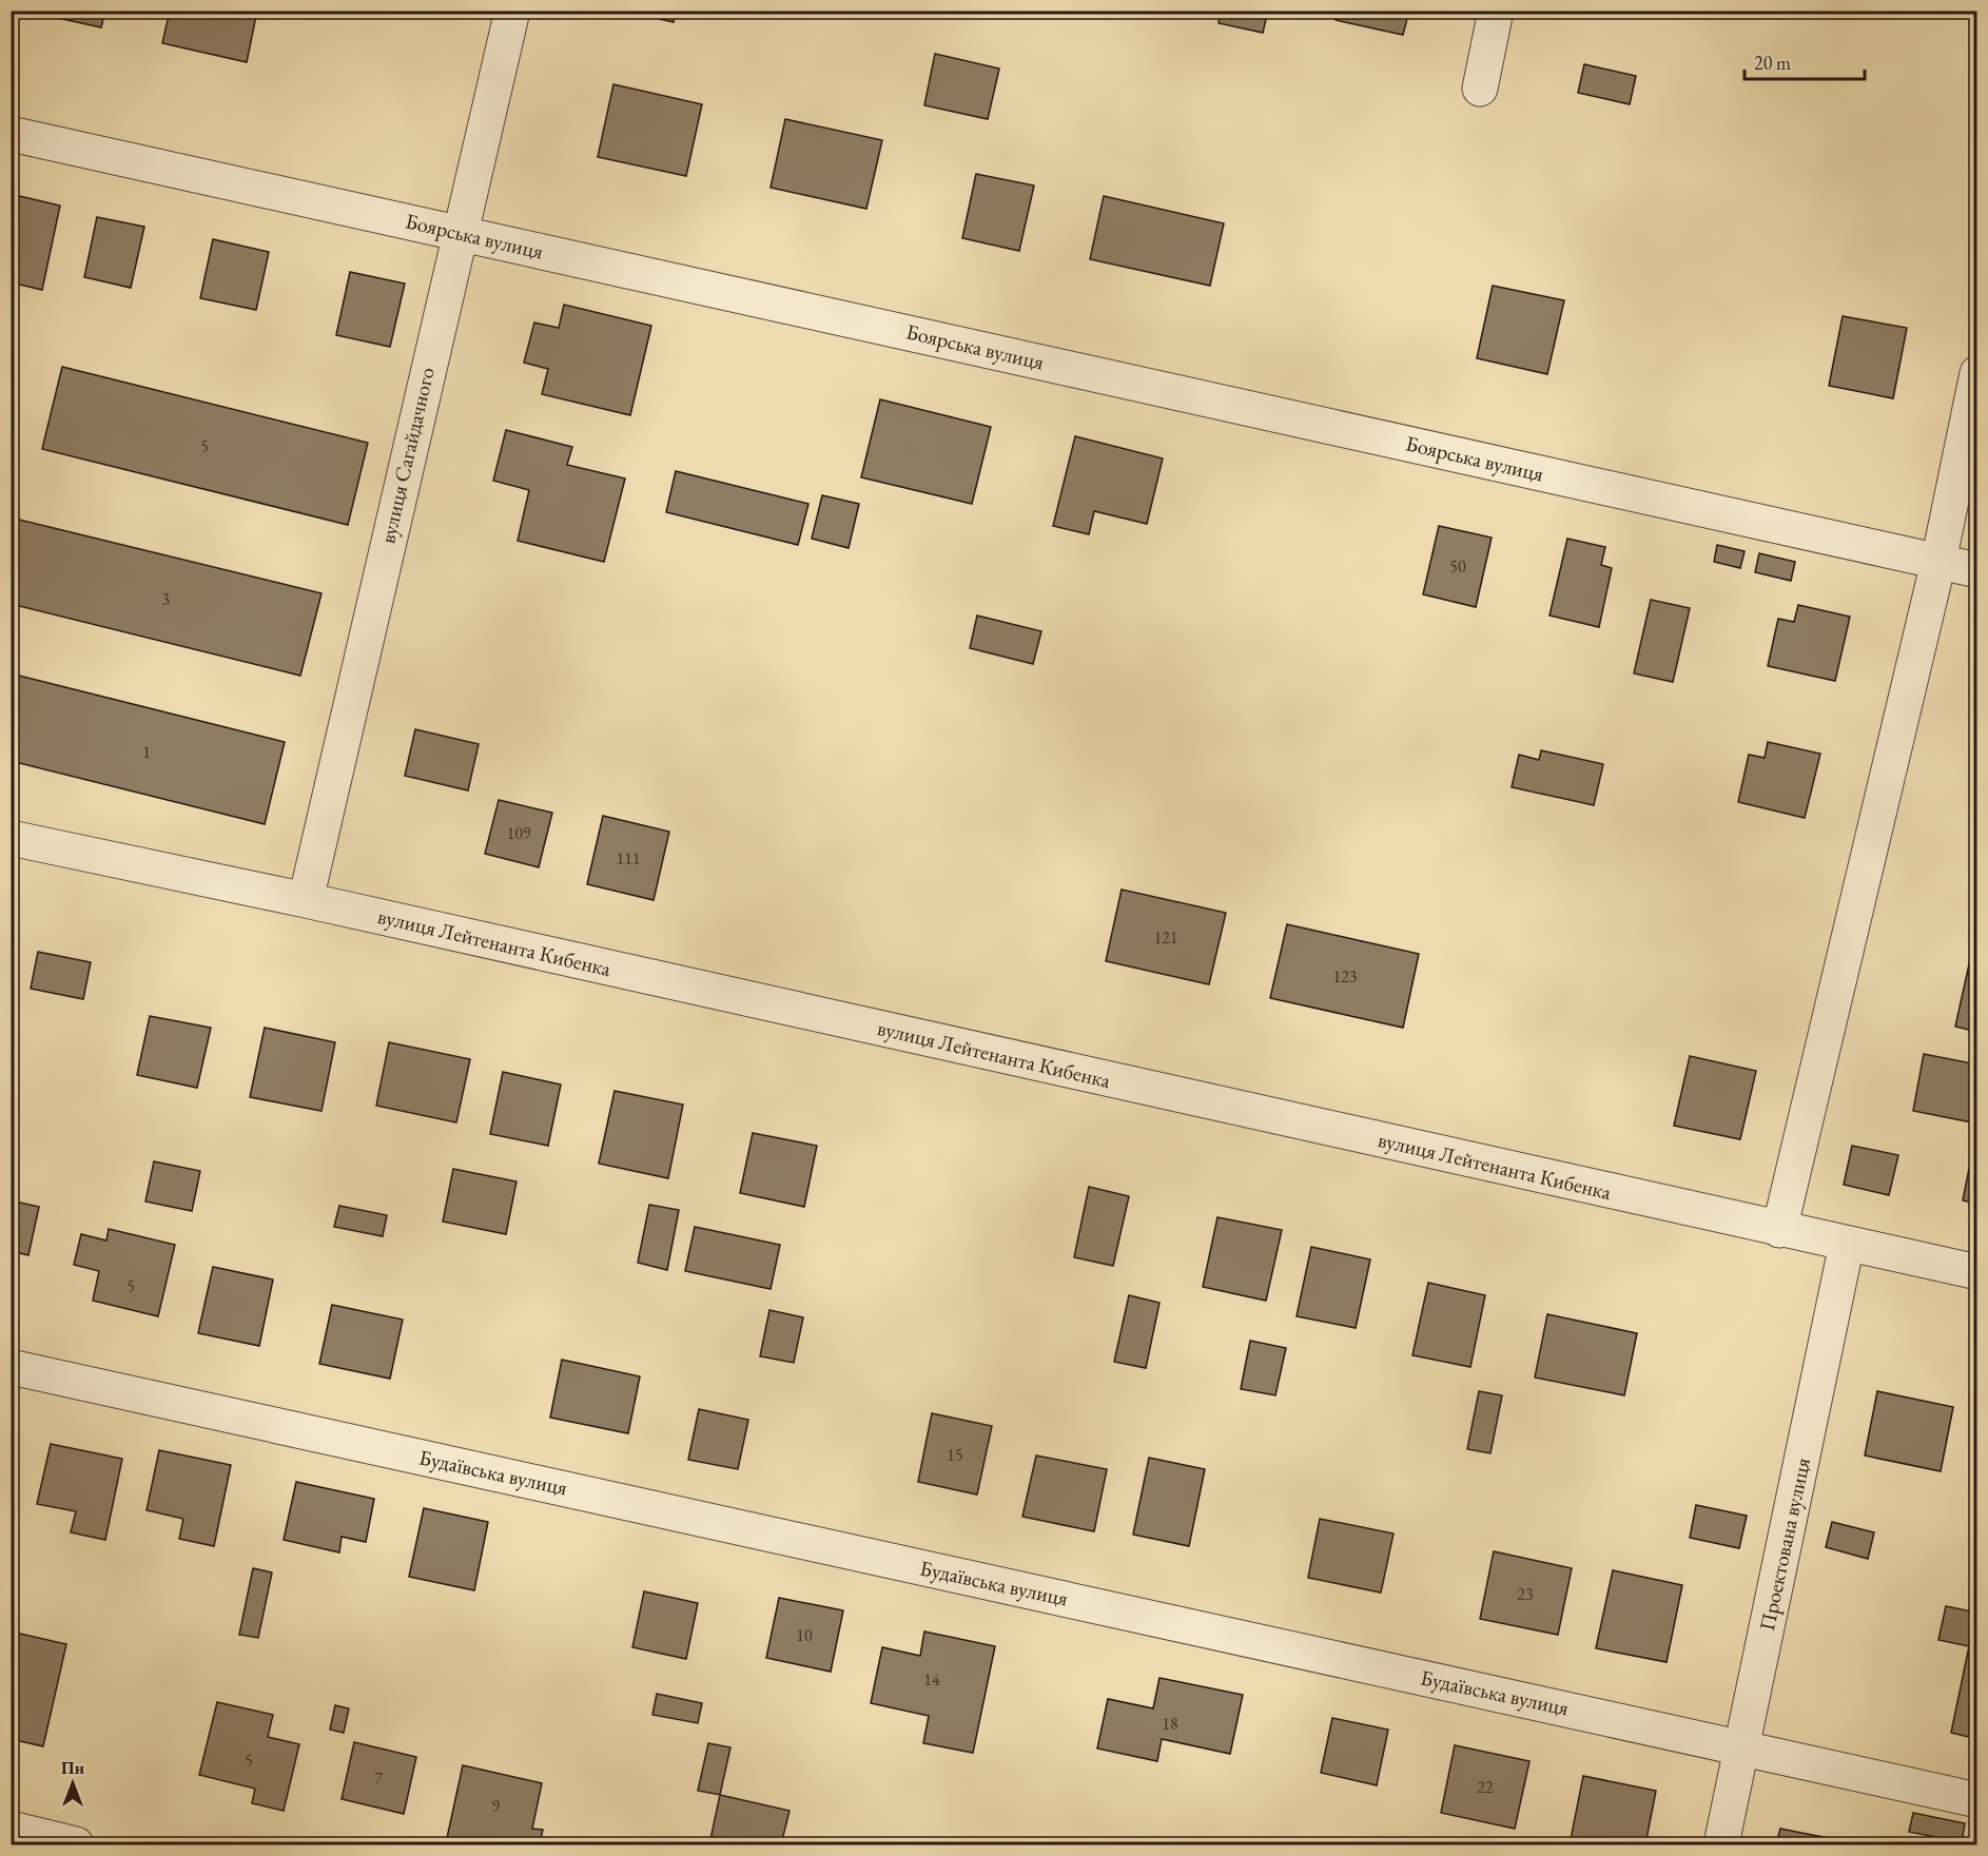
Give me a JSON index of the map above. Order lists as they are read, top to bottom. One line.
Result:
{"streets":{"street":["Боярська вулиця","вулиця Сагайдачного","вулиця Лейтенанта Кибенка","Будаївська вулиця","Проектована вулиця"]},"crossings":[["Боярська вулиця","вулиця Сагайдачного"],["вулиця Сагайдачного","вулиця Лейтенанта Кибенка"],["вулиця Лейтенанта Кибенка","Проектована вулиця"],["Будаївська вулиця","Проектована вулиця"]],"house_numbers":["5","50","3","1","109","111","121","123","5","15","23","10","14","18","5","7","22","9"],"scale_bar":"20 m","north":"top"}
